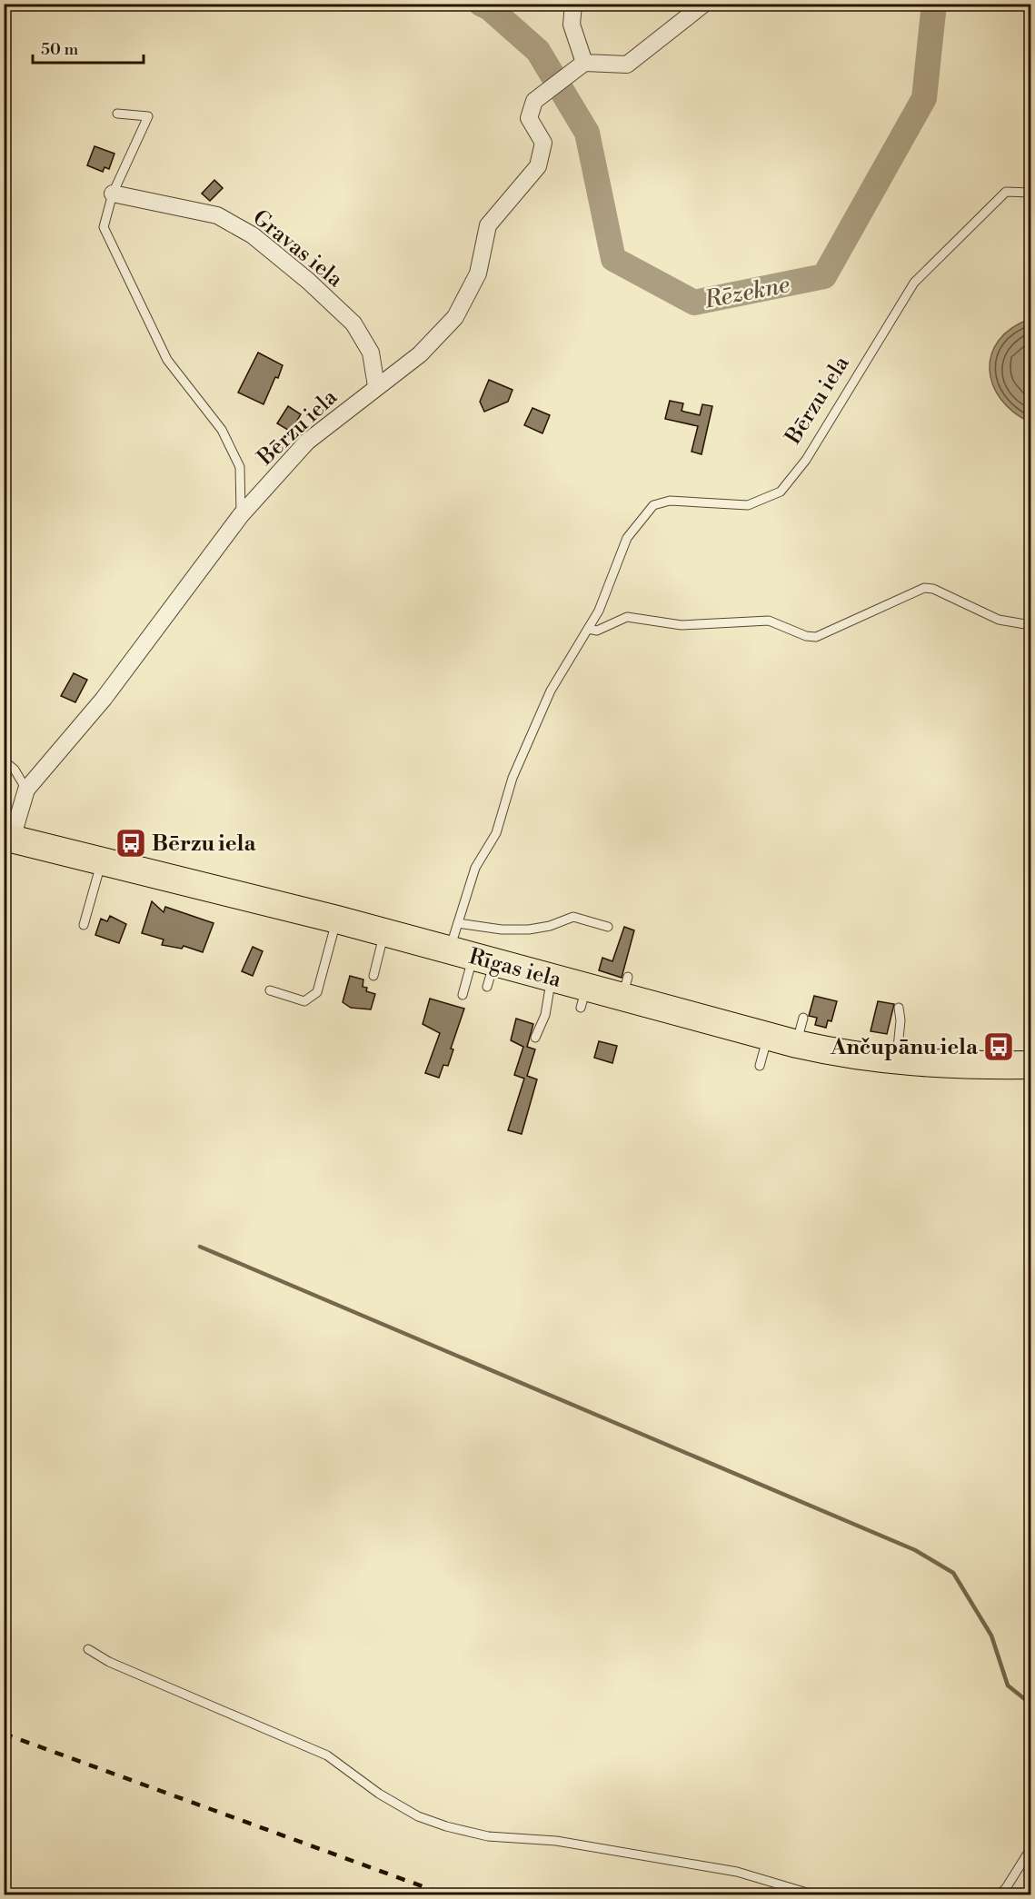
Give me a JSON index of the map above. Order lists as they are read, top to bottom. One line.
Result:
{"streets":{"main road":["Rīgas iela"],"street":["Gravas iela","Bērzu iela"]},"crossings":[["Gravas iela","Bērzu iela"],["Bērzu iela","Rīgas iela"]],"water":["Rēzekne"],"places":{"bus stop":["Bērzu iela","Ančupānu iela"]},"scale_bar":"50 m"}
